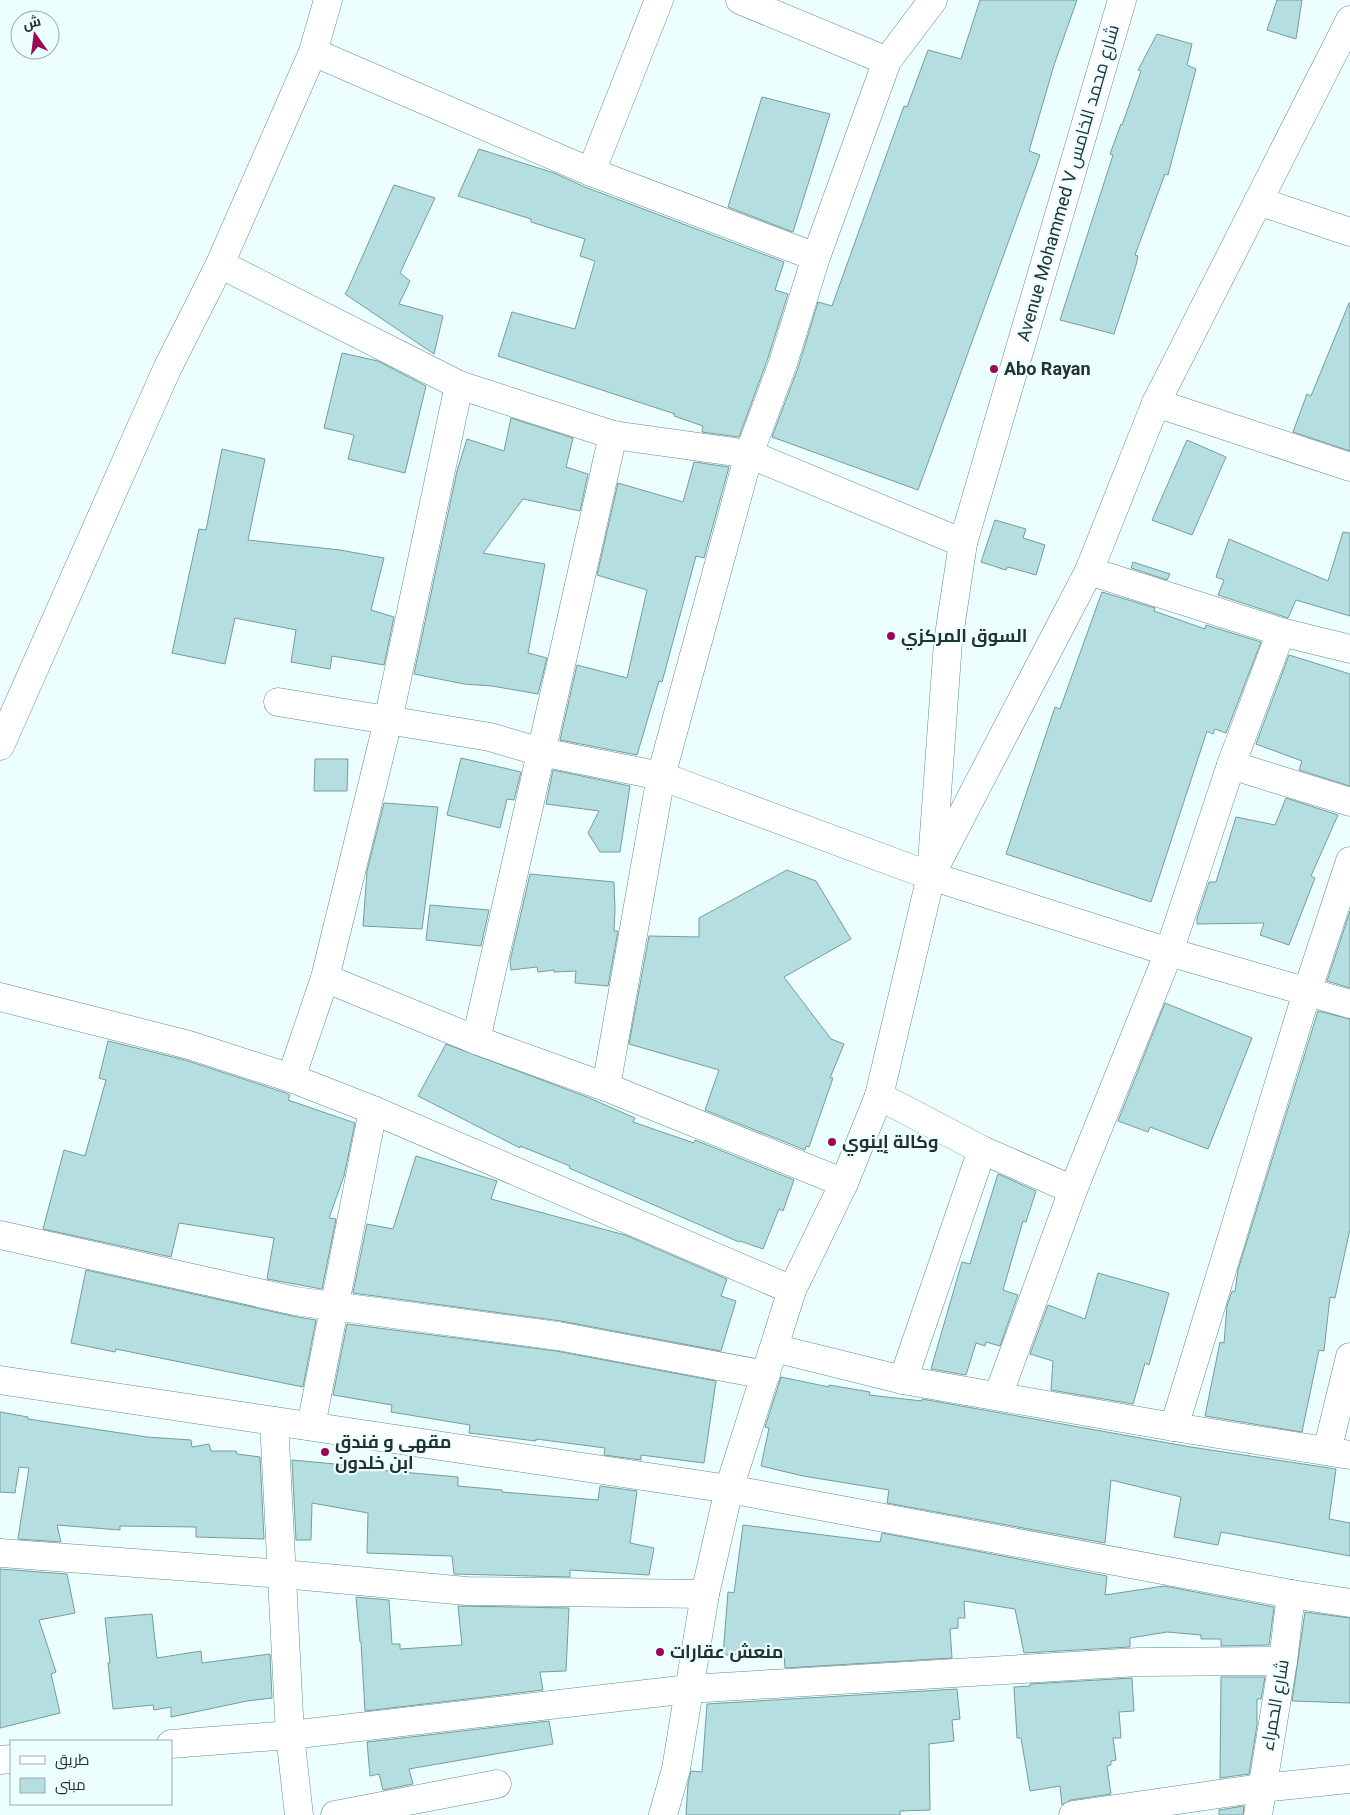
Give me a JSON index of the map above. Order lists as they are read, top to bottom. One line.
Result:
{"streets":{"street":["Avenue Mohammed V شارع محمد الخامس","شارع الحمراء"]},"places":["Abo Rayan","السوق المركزي","وكالة إينوي","مقهى و فندق ابن خلدون","منعش عقارات"],"legend":["طريق","مبنى"],"north":"top"}
